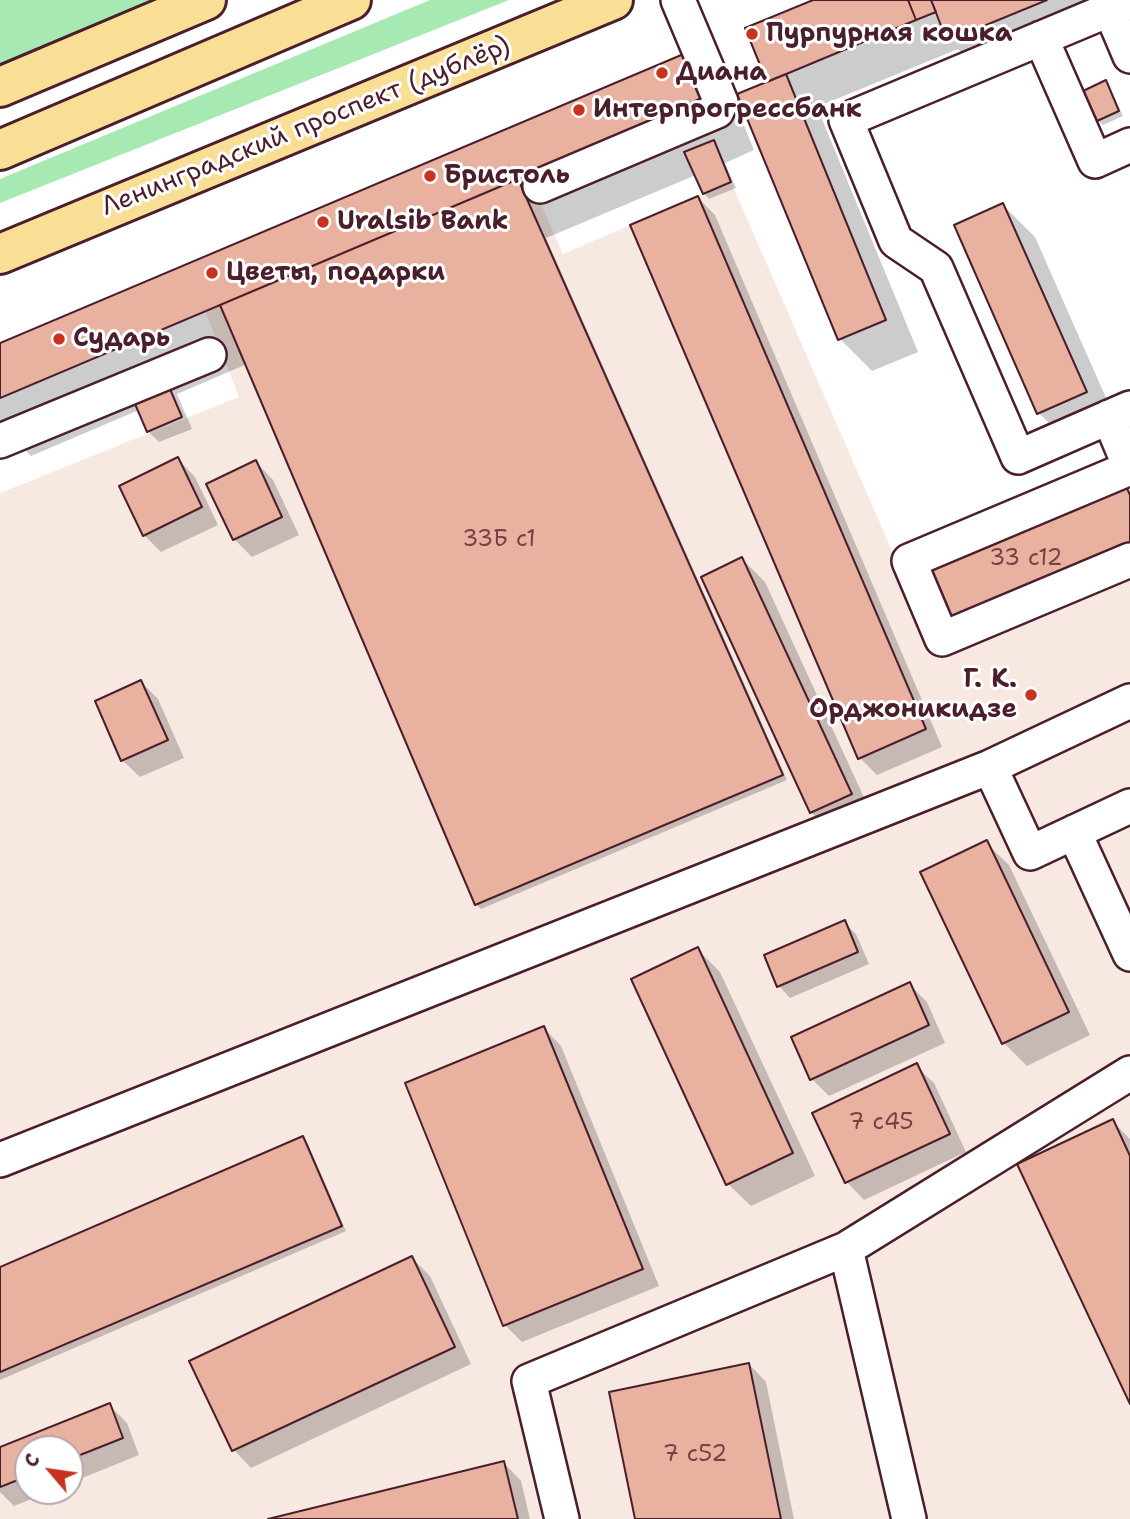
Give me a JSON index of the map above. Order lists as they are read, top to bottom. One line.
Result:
{"streets":{"main road":["Ленинградский проспект (дублёр)"]},"places":["Пурпурная кошка","Диана","Интерпрогрессбанк","Бристоль","Uralsib Bank","Цветы, подарки","Сударь","Г. К. Орджоникидзе"],"house_numbers":["33Б с1","33 с12","7 с45","7 с52"],"north":"top left"}
